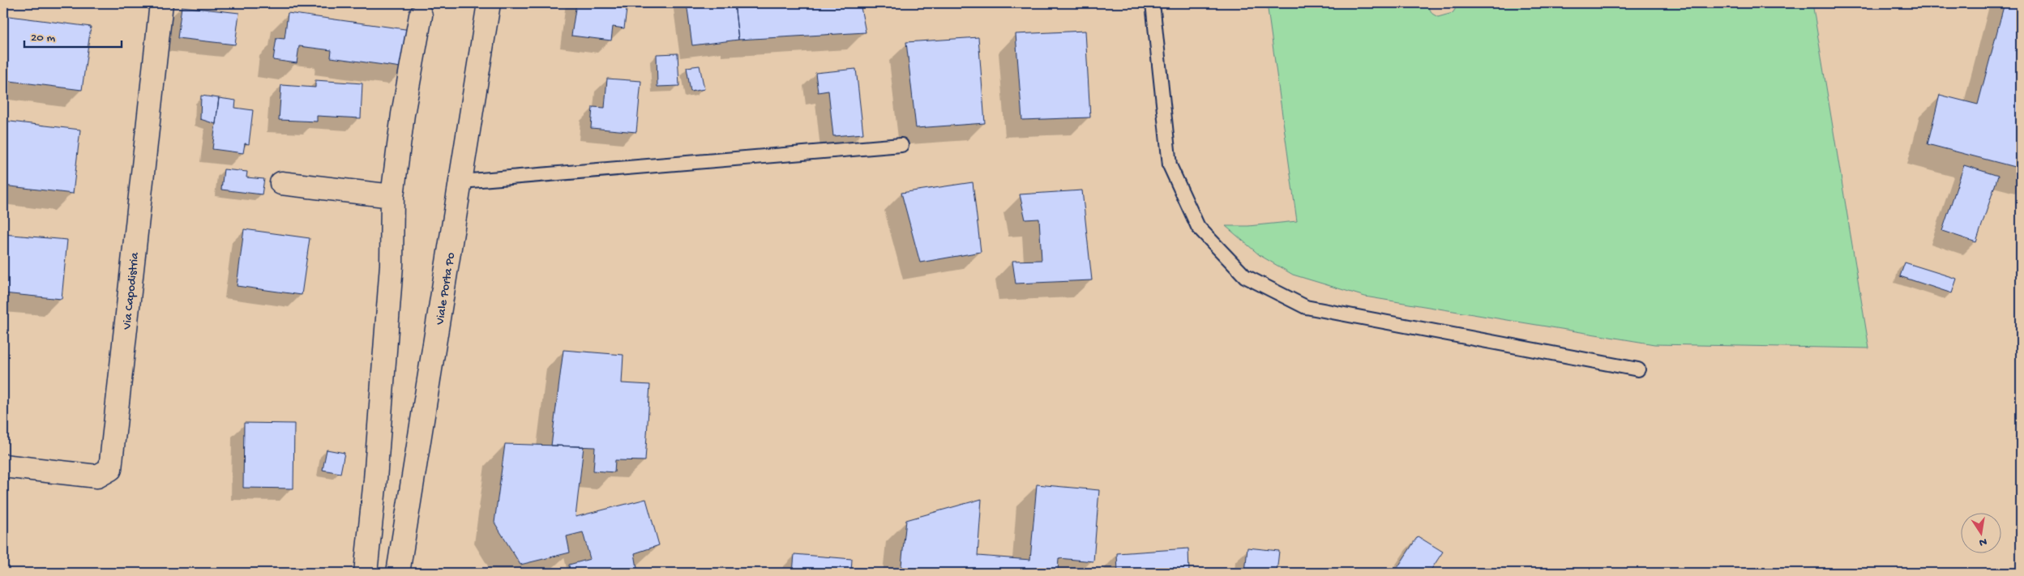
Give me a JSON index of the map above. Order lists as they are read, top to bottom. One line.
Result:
{"streets":{"street":["Viale Porta Po","Via Capodistria"]},"scale_bar":"20 m","north":"bottom"}
